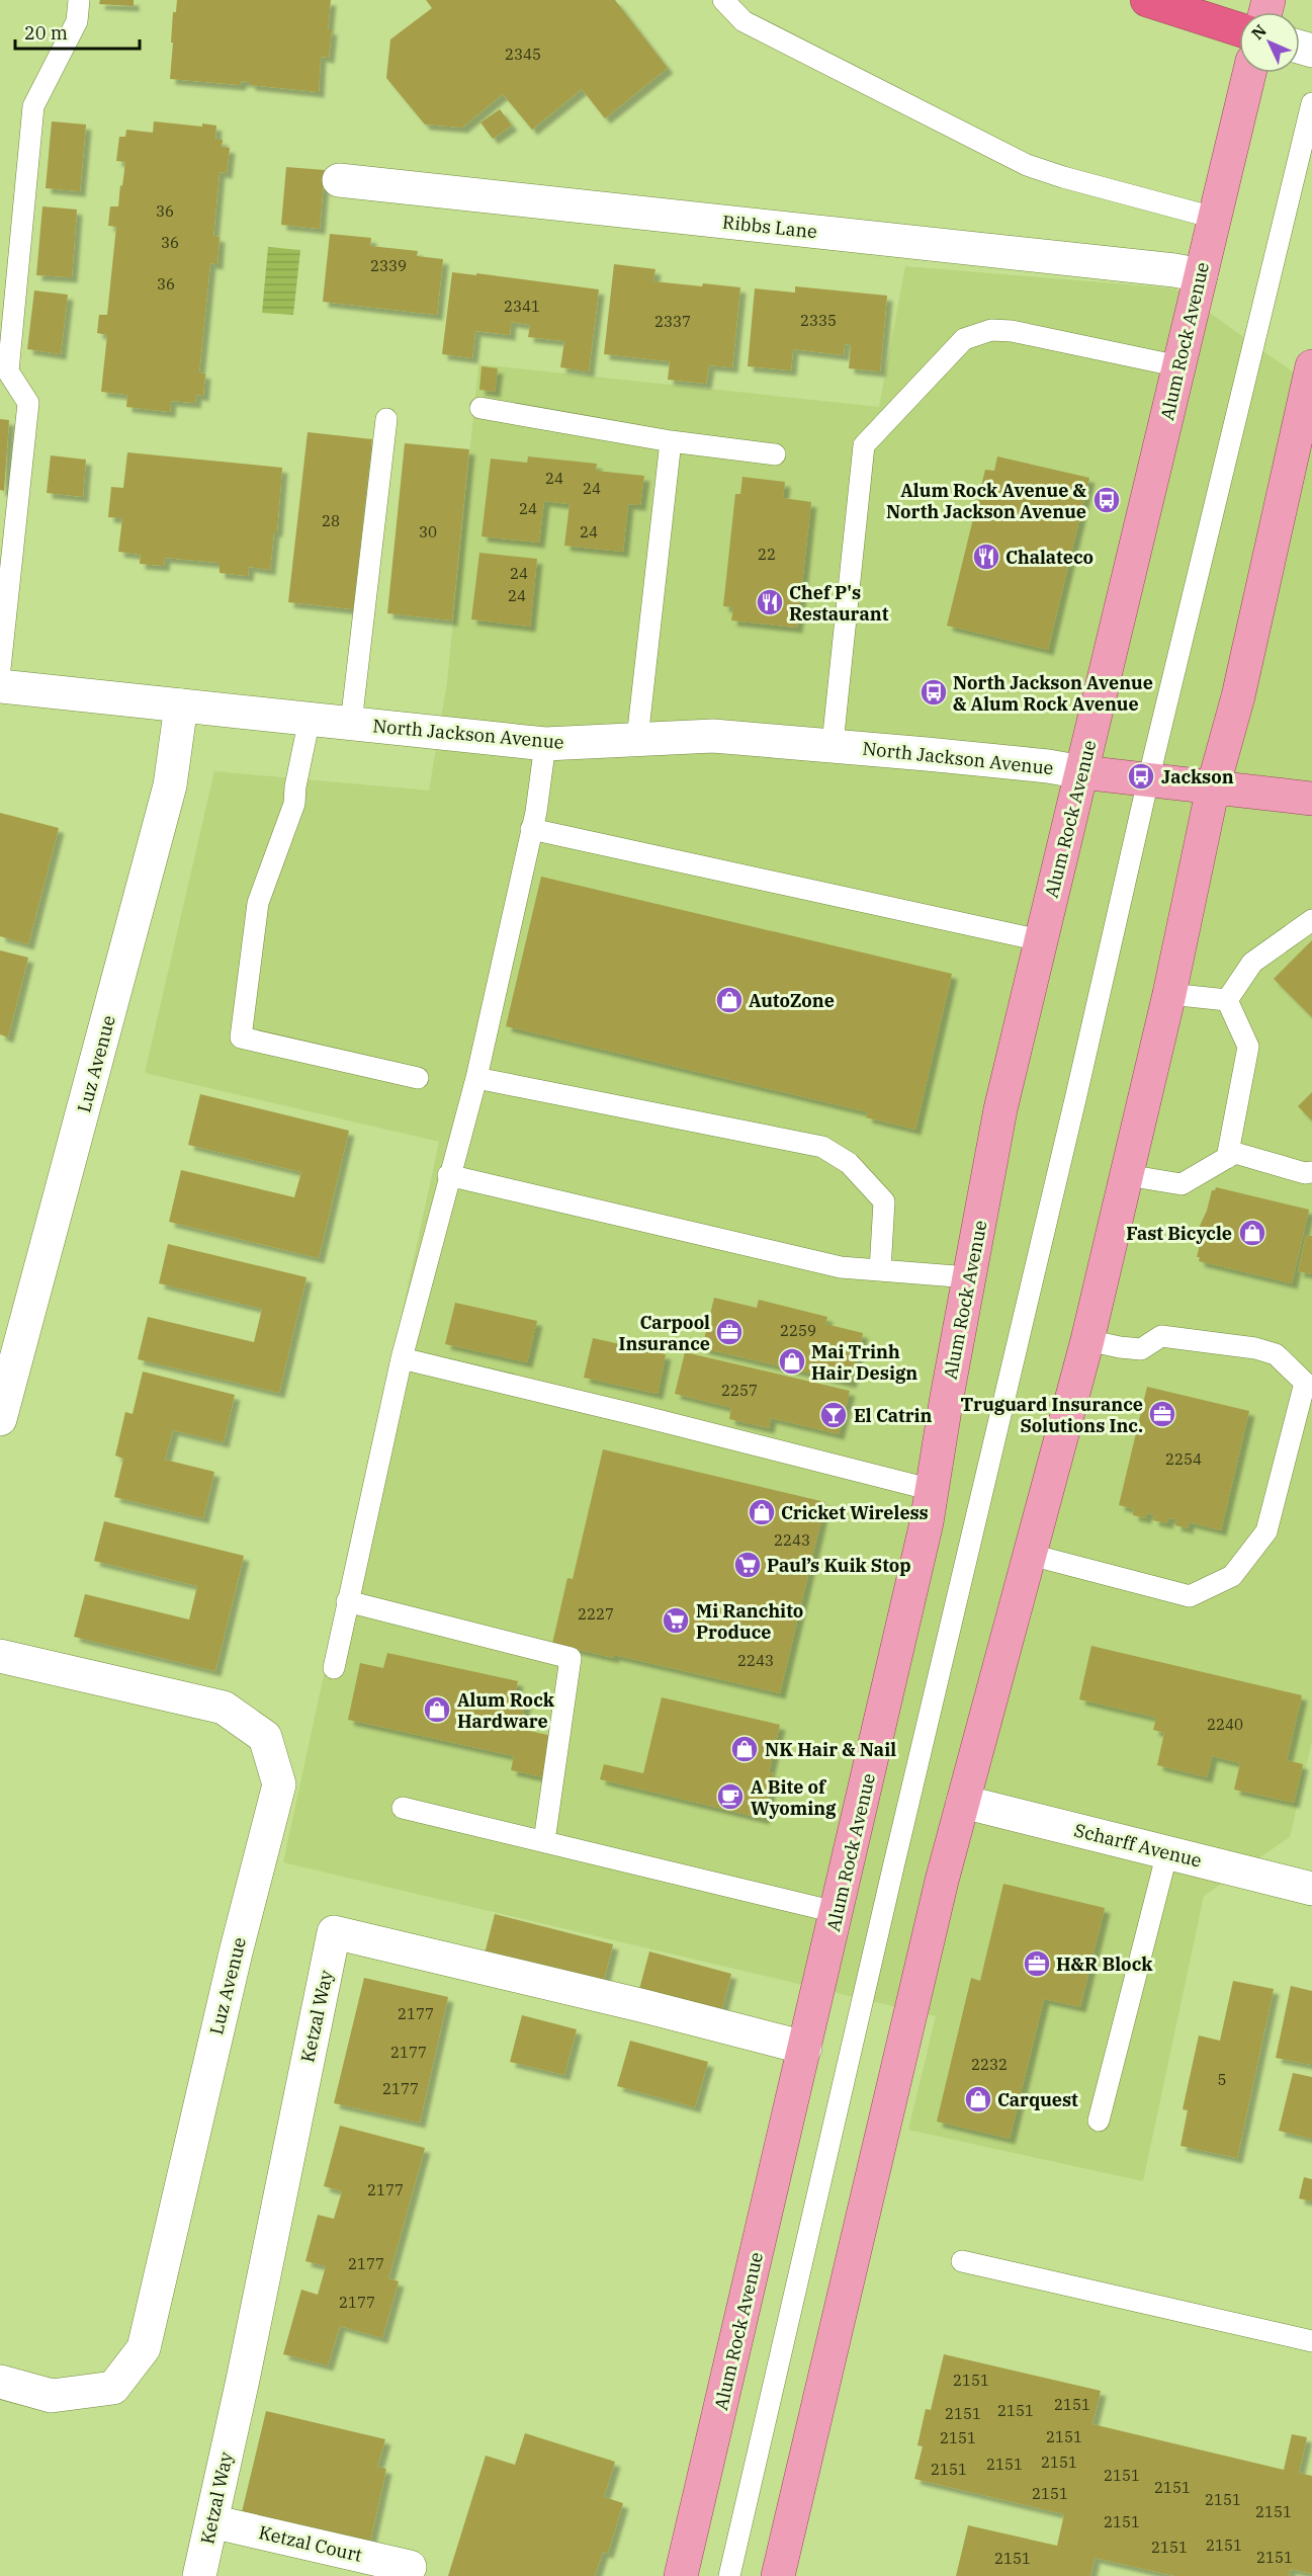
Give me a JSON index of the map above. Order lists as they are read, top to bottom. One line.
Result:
{"streets":{"main road":["Alum Rock Avenue"],"street":["Ribbs Lane","North Jackson Avenue","Luz Avenue","Scharff Avenue","Ketzal Way","Ketzal Court"]},"crossings":[["Ribbs Lane","Alum Rock Avenue"],["Alum Rock Avenue","North Jackson Avenue"],["Alum Rock Avenue","Ketzal Way"],["North Jackson Avenue","Luz Avenue"],["Ketzal Way","Ketzal Court"]],"places":{"bus stop":["Alum Rock Avenue & North Jackson Avenue","North Jackson Avenue & Alum Rock Avenue","Jackson"],"restaurant":["Chalateco","Chef P's Restaurant"],"shop":["AutoZone","Fast Bicycle","Mai Trinh Hair Design","Cricket Wireless","Alum Rock Hardware","NK Hair & Nail","Carquest"],"office":["Carpool Insurance","Truguard Insurance Solutions Inc.","H&R Block"],"bar":["El Catrin"],"supermarket":["Paul’s Kuik Stop","Mi Ranchito Produce"],"cafe":["A Bite of Wyoming"]},"house_numbers":["2345","36","36","2339","36","2341","2335","2337","24","24","24","28","30","24","22","24","24","2259","2257","2254","2243","2227","2243","2240","2177","2177","2232","5","2177","2177","2177","2177","2151","2151","2151","2151","2151","2151","2151","2151","2151","2151","2151","2151","2151","2151","2151","2151","2151","2151","2151"],"scale_bar":"20 m","north":"top left"}
